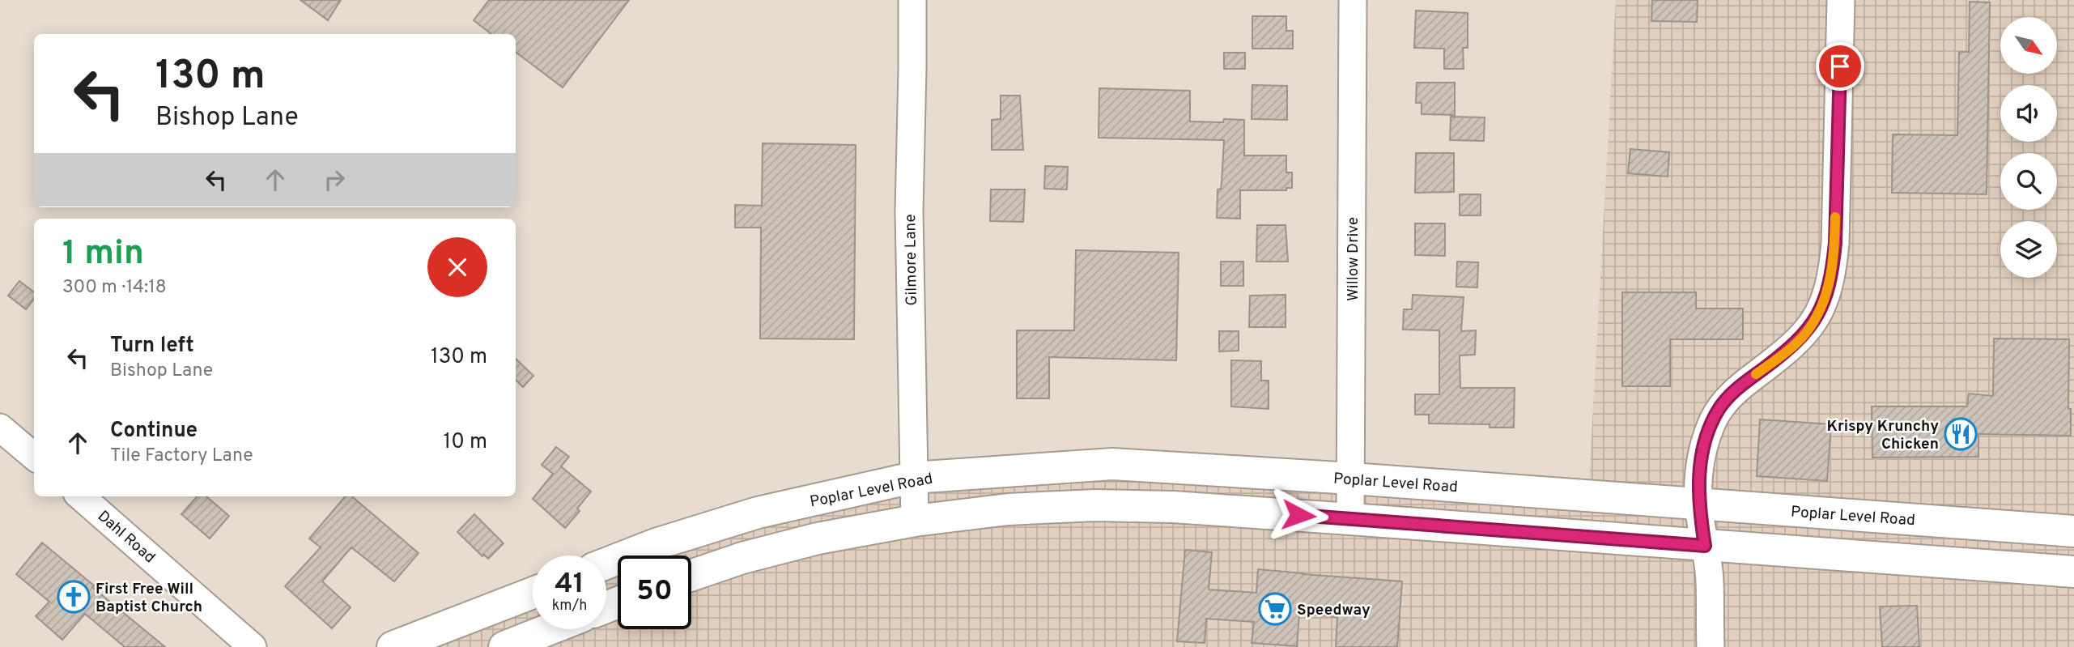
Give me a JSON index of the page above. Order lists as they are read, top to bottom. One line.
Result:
{"streets":{"main road":["Poplar Level Road"],"street":["Willow Drive","Gilmore Lane","Dahl Road"]},"crossings":[["Willow Drive","Poplar Level Road"],["Gilmore Lane","Poplar Level Road"]],"places":{"restaurant":["Krispy Krunchy Chicken"],"church":["First Free Will Baptist Church"],"supermarket":["Speedway"]},"north":"bottom right","page":{"turn":["130 m","Bishop Lane"],"heading":["1 min","300 m · 14:18"],"list":[{"name":"Turn left","note":"Bishop Lane","value":"130 m"},{"name":"Continue","note":"Tile Factory Lane","value":"10 m"}],"speed":"41 km/h","limit":"50"}}
